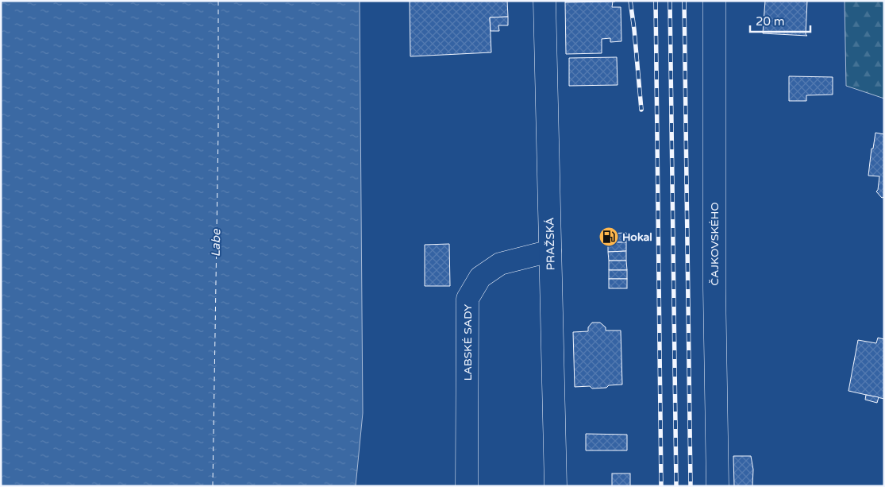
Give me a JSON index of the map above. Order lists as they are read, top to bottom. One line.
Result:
{"streets":{"street":["PRAŽSKÁ","ČAJKOVSKÉHO","LABSKÉ SADY"]},"crossings":[["PRAŽSKÁ","LABSKÉ SADY"]],"water":["Labe"],"places":{"fuel station":["Hokal"]},"scale_bar":"20 m"}
